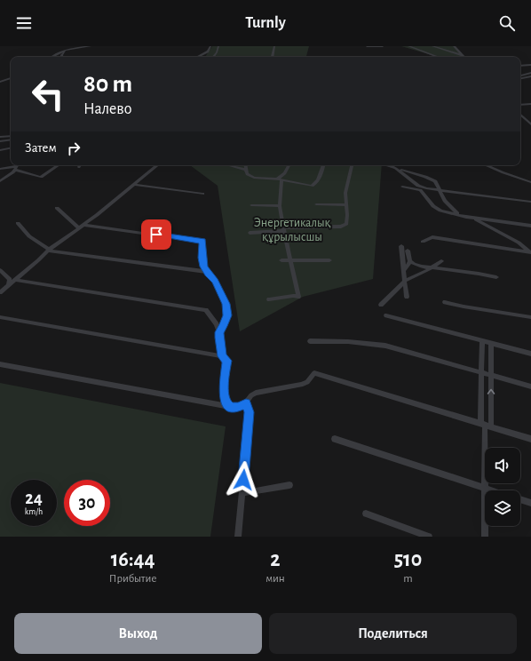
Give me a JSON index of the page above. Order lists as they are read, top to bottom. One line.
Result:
{"parks":["Энергетикалық құрылысшы"],"page":{"header":"Turnly","turn":["80 m","Налево"],"then":"Затем","speed":"24 km/h","limit":"30","eta":["16:44","Прибытие","2","мин","510","m"],"buttons":["Выход","Поделиться"]}}
